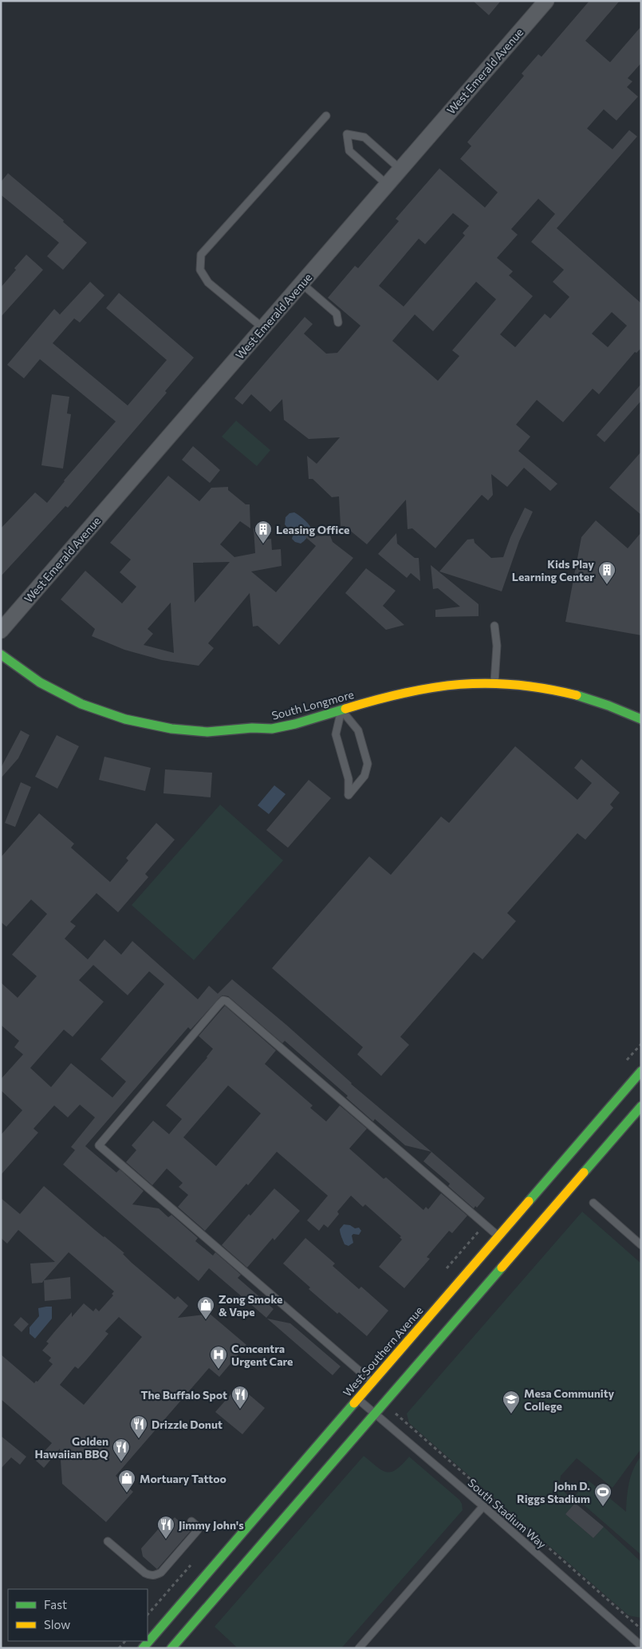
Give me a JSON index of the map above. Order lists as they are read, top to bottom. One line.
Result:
{"streets":{"main road":["South Longmore","West Southern Avenue"],"street":["West Emerald Avenue"],"lane":["South Stadium Way"]},"crossings":[["West Southern Avenue","South Stadium Way"]],"places":{"building":["Leasing Office","Kids Play Learning Center"],"shop":["Zong Smoke & Vape","Mortuary Tattoo"],"hospital":["Concentra Urgent Care"],"restaurant":["The Buffalo Spot","Drizzle Donut","Golden Hawaiian BBQ","Jimmy John's"],"school or university":["Mesa Community College"],"sports":["John D. Riggs Stadium"]},"legend":["Fast","Slow"]}
